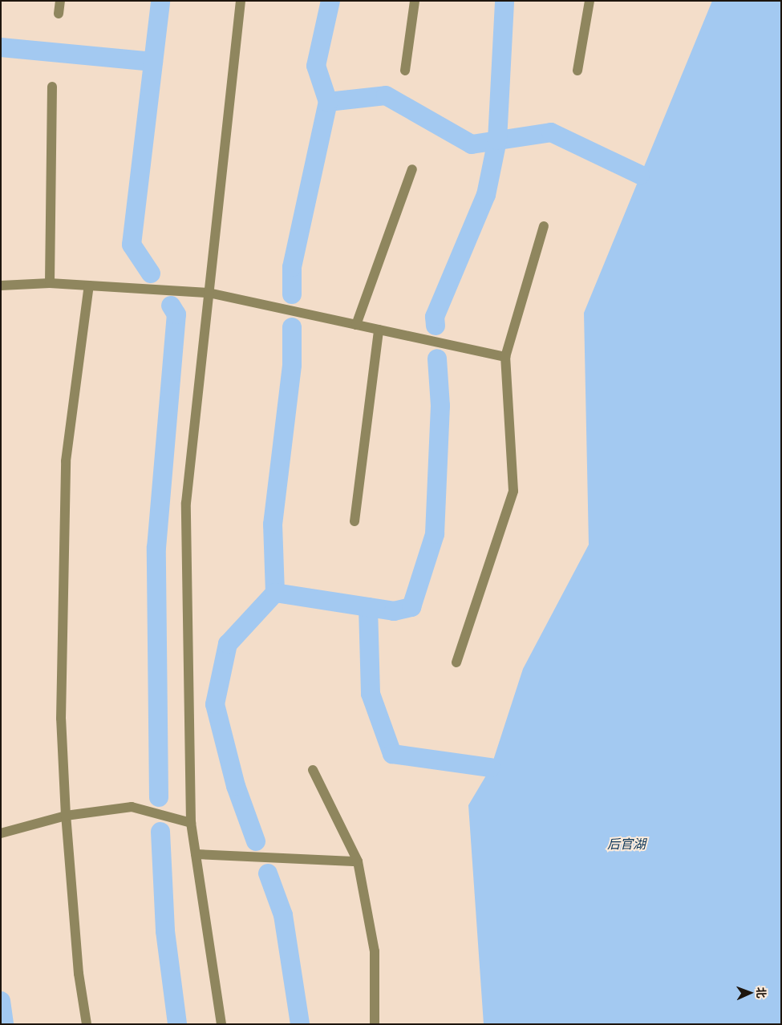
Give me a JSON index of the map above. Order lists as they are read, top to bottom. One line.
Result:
{"water":["后官湖"],"north":"right"}
